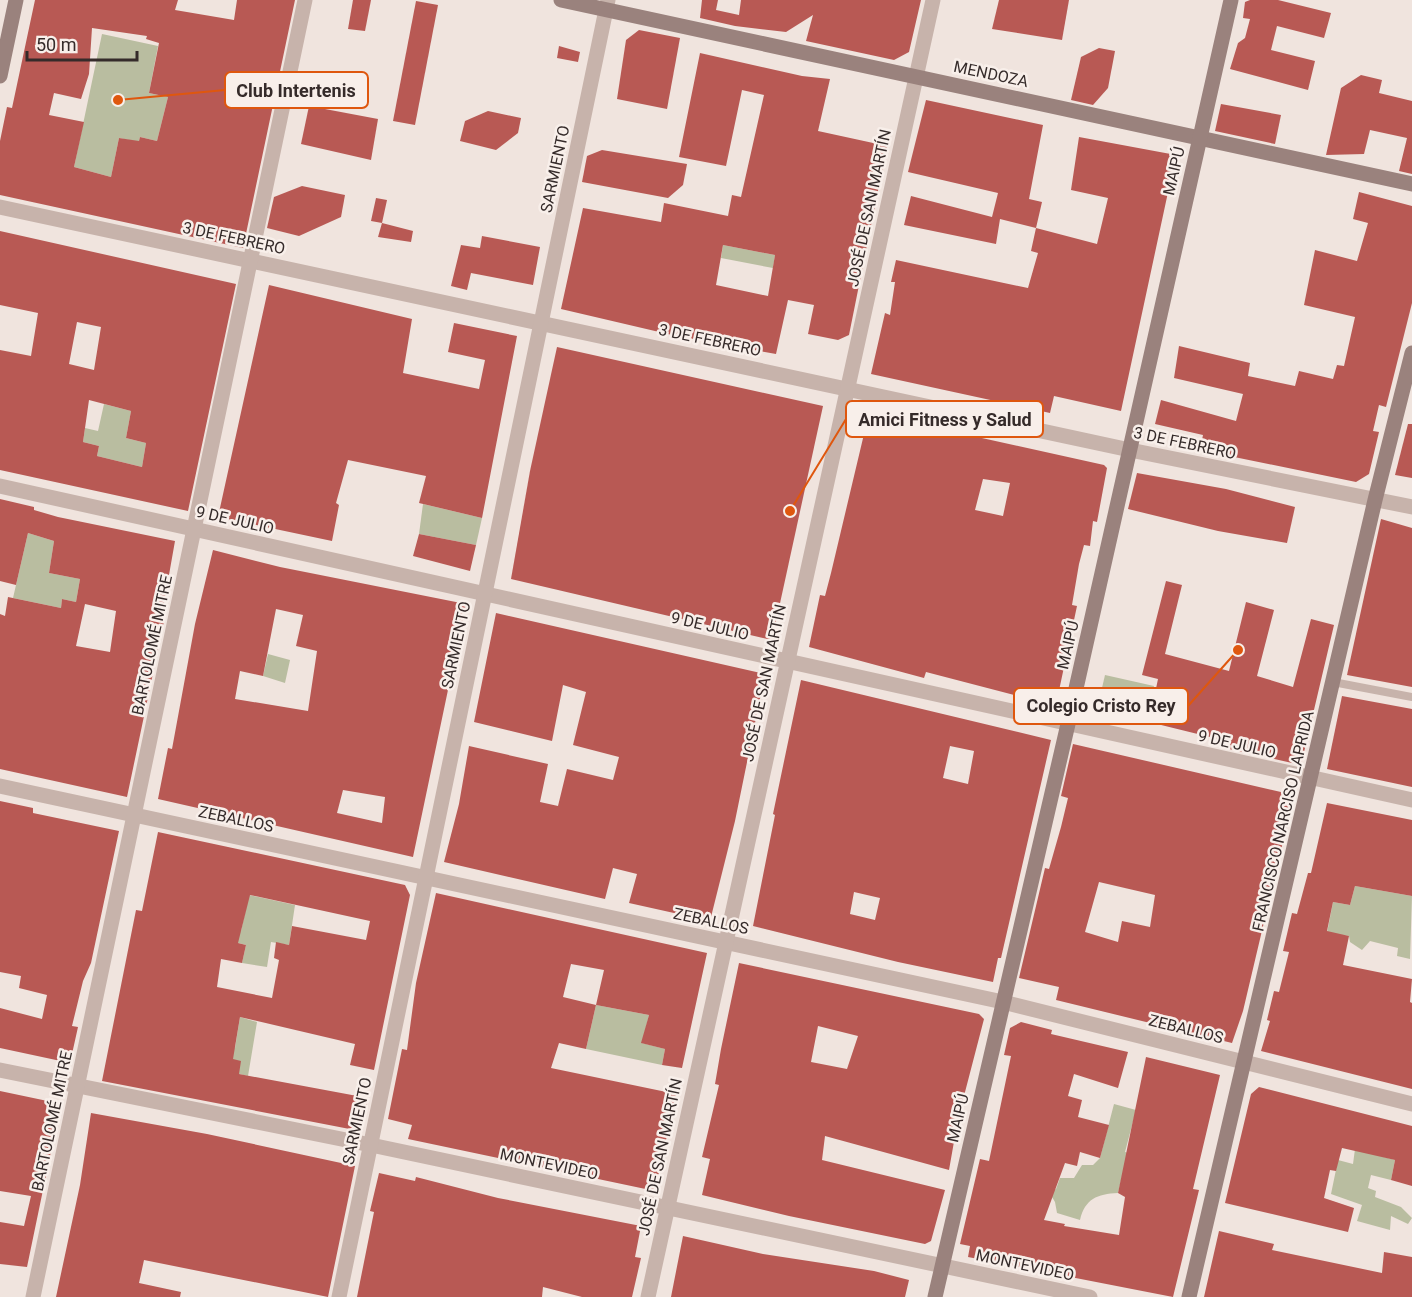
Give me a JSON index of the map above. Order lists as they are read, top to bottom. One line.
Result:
{"streets":{"main road":["MENDOZA","MAIPÚ","FRANCISCO NARCISO LAPRIDA"],"street":["SARMIENTO","JOSÉ DE SAN MARTÍN","3 DE FEBRERO","9 DE JULIO","BARTOLOMÉ MITRE","ZEBALLOS","MONTEVIDEO"]},"crossings":[["MENDOZA","SARMIENTO"],["MENDOZA","MAIPÚ"],["MENDOZA","JOSÉ DE SAN MARTÍN"],["SARMIENTO","3 DE FEBRERO"],["SARMIENTO","9 DE JULIO"],["SARMIENTO","ZEBALLOS"],["SARMIENTO","MONTEVIDEO"],["MAIPÚ","3 DE FEBRERO"],["MAIPÚ","9 DE JULIO"],["MAIPÚ","ZEBALLOS"],["MAIPÚ","MONTEVIDEO"],["JOSÉ DE SAN MARTÍN","3 DE FEBRERO"],["JOSÉ DE SAN MARTÍN","9 DE JULIO"],["JOSÉ DE SAN MARTÍN","ZEBALLOS"],["JOSÉ DE SAN MARTÍN","MONTEVIDEO"],["3 DE FEBRERO","BARTOLOMÉ MITRE"],["3 DE FEBRERO","FRANCISCO NARCISO LAPRIDA"],["9 DE JULIO","BARTOLOMÉ MITRE"],["9 DE JULIO","FRANCISCO NARCISO LAPRIDA"],["BARTOLOMÉ MITRE","ZEBALLOS"],["BARTOLOMÉ MITRE","MONTEVIDEO"],["ZEBALLOS","FRANCISCO NARCISO LAPRIDA"]],"places":["Club Intertenis","Amici Fitness y Salud","Colegio Cristo Rey"],"scale_bar":"50 m"}
